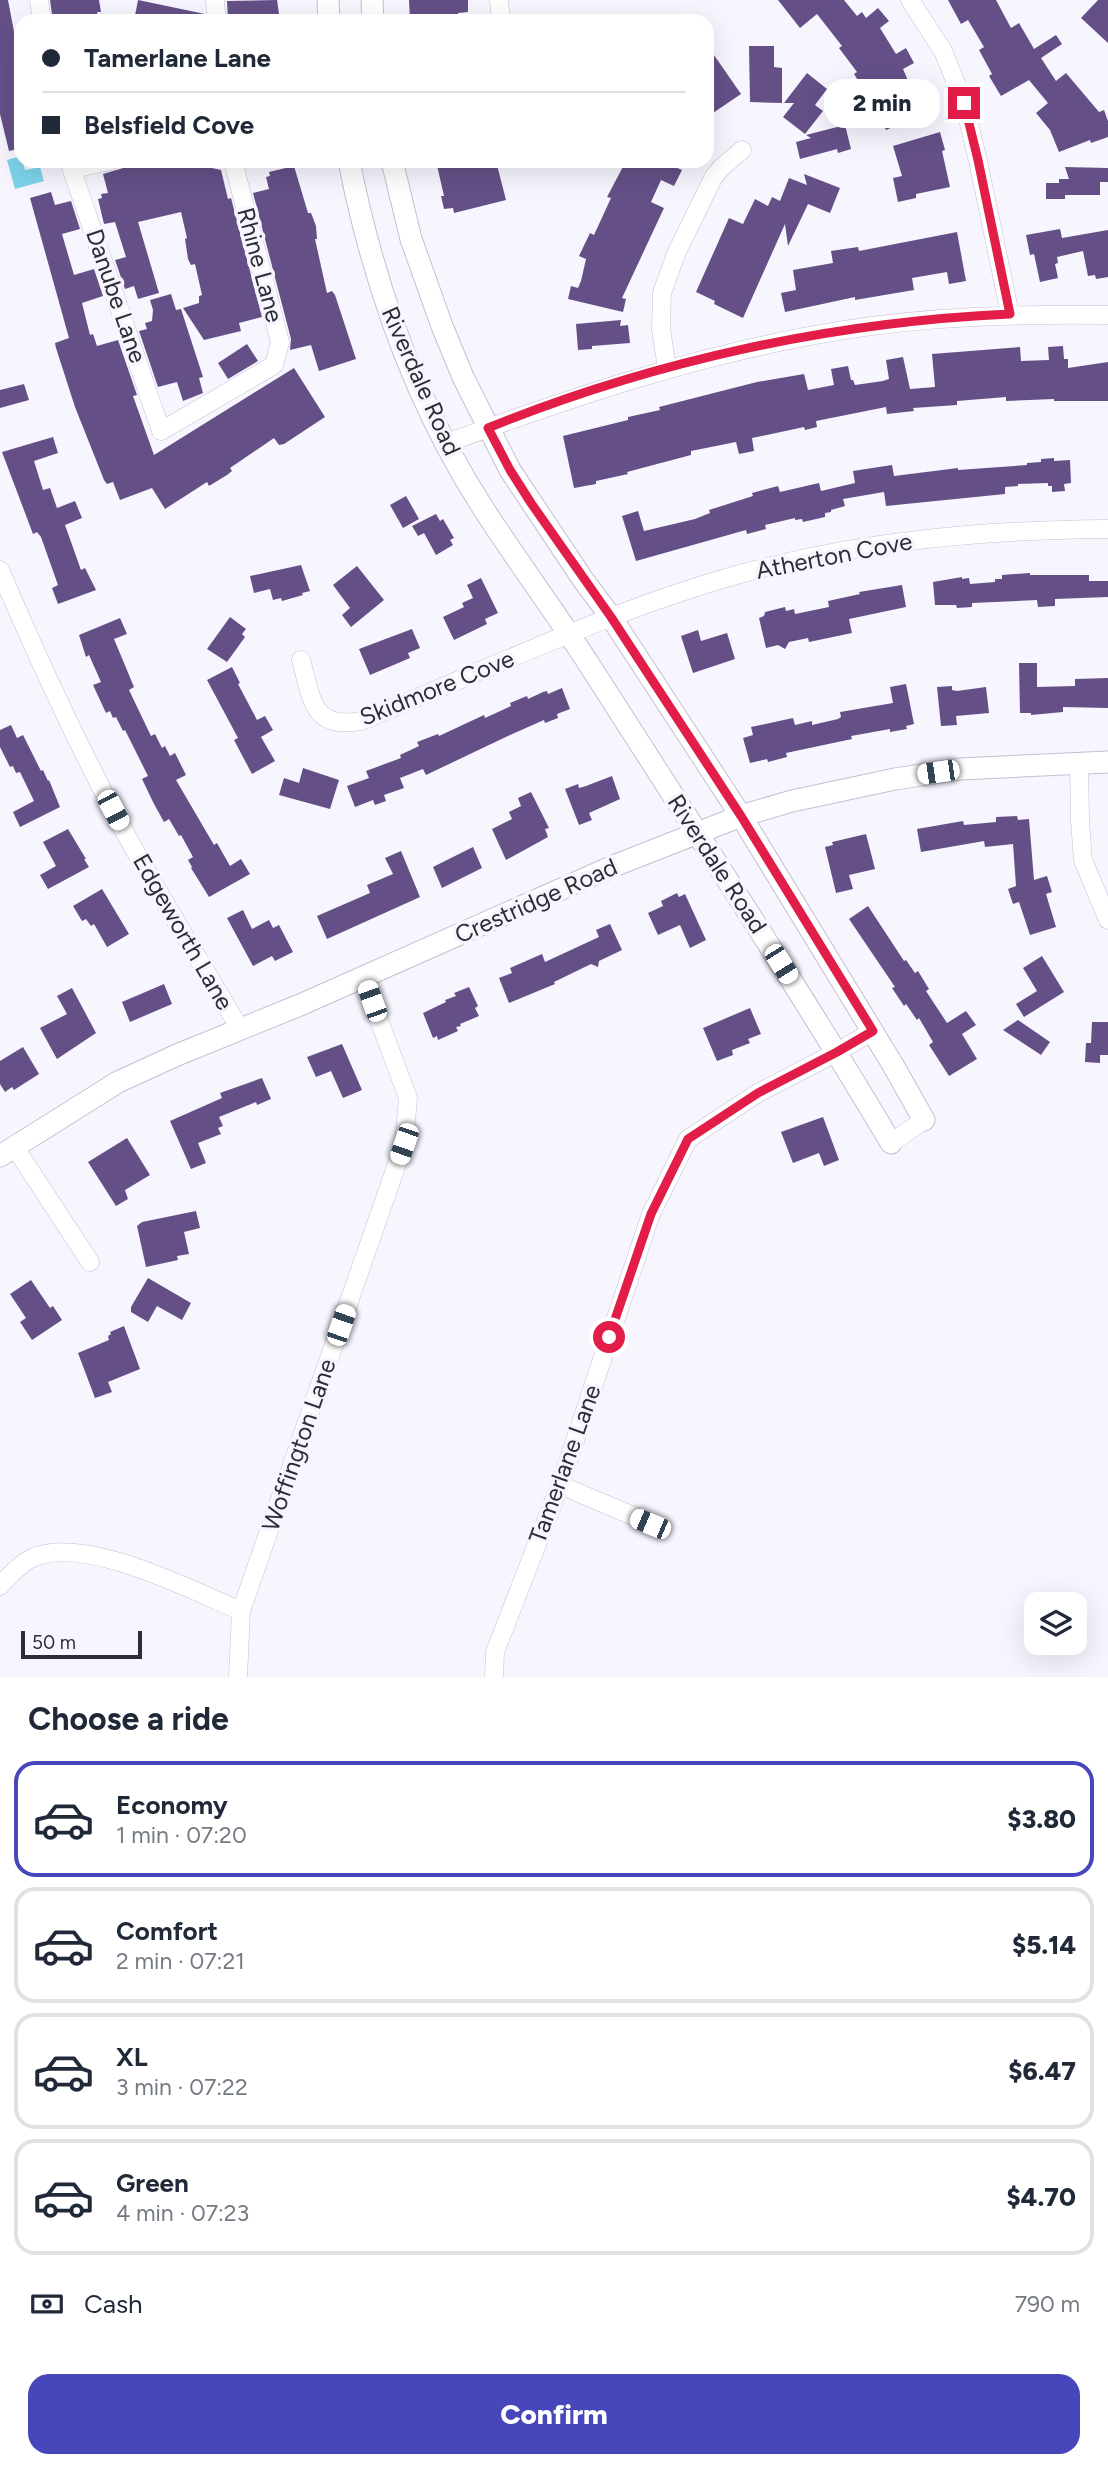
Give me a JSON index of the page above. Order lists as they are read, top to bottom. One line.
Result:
{"streets":{"street":["Rhine Lane","Danube Lane","Riverdale Road","Atherton Cove","Skidmore Cove","Crestridge Road","Edgeworth Lane","Woffington Lane","Tamerlane Lane"]},"crossings":[["Rhine Lane","Danube Lane"],["Riverdale Road","Atherton Cove"],["Riverdale Road","Skidmore Cove"],["Riverdale Road","Crestridge Road"],["Riverdale Road","Tamerlane Lane"],["Atherton Cove","Skidmore Cove"],["Crestridge Road","Edgeworth Lane"],["Crestridge Road","Woffington Lane"]],"scale_bar":"50 m","page":{"banner":["Tamerlane Lane","Belsfield Cove"],"bubble":"2 min","scale":"50 m","heading":"Choose a ride","list":[{"name":"Economy","note":"1 min · 07:20","value":"$3.80"},{"name":"Comfort","note":"2 min · 07:21","value":"$5.14"},{"name":"XL","note":"3 min · 07:22","value":"$6.47"},{"name":"Green","note":"4 min · 07:23","value":"$4.70"}],"pay":["Cash","790 m"],"buttons":"Confirm"}}
